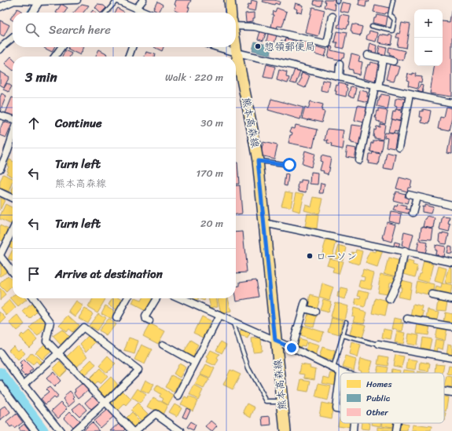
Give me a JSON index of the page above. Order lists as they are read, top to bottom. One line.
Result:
{"streets":{"main road":["熊本高森線"]},"places":["惣領郵便局","ローソン"],"legend":["Homes","Public","Other"],"page":{"map_buttons":["+","−"],"search":"Search here","heading":["3 min","Walk · 220 m"],"list":[["Continue","30 m"],["Turn left","熊本高森線","170 m"],["Turn left","20 m"],"Arrive at destination"]}}
